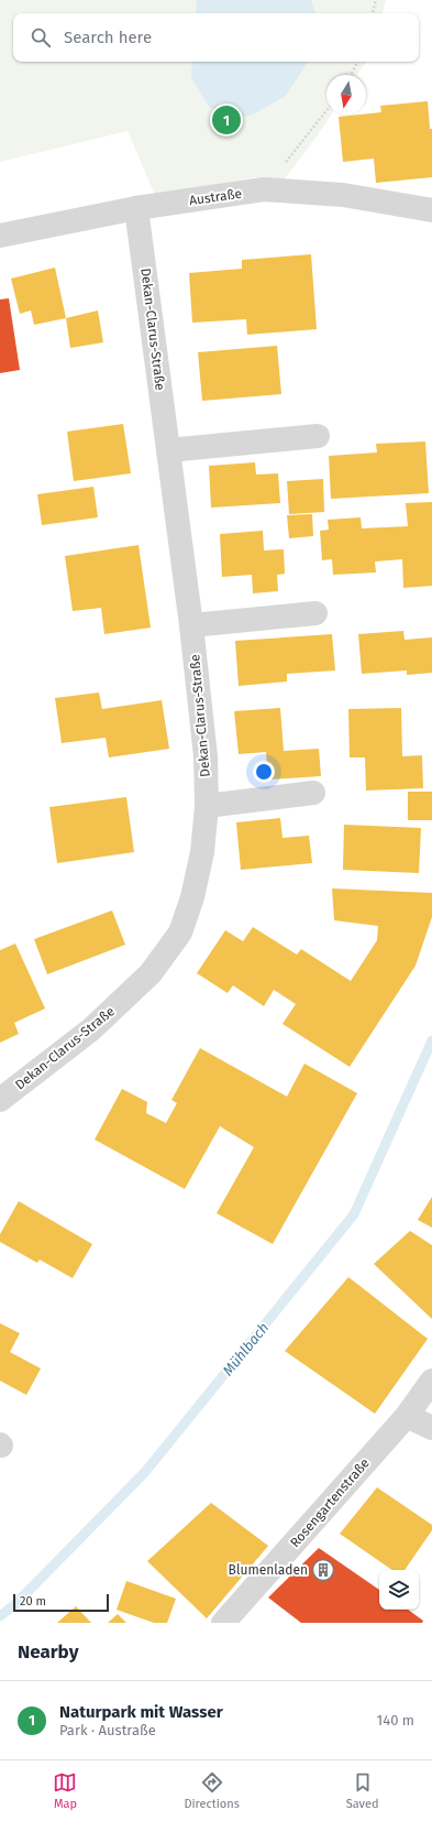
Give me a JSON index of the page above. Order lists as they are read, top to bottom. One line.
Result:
{"streets":{"street":["Austraße","Dekan-Clarus-Straße","Rosengartenstraße"]},"crossings":[["Austraße","Dekan-Clarus-Straße"]],"water":["Mühlbach"],"places":{"building":["Blumenladen"]},"scale_bar":"20 m","north":"bottom","page":{"search":"Search here","pins":"1","scale":"20 m","heading":"Nearby","list":[{"mark":"1","name":"Naturpark mit Wasser","note":"Park · Austraße","value":"140 m"}],"nav":["Map","Directions","Saved"]}}
